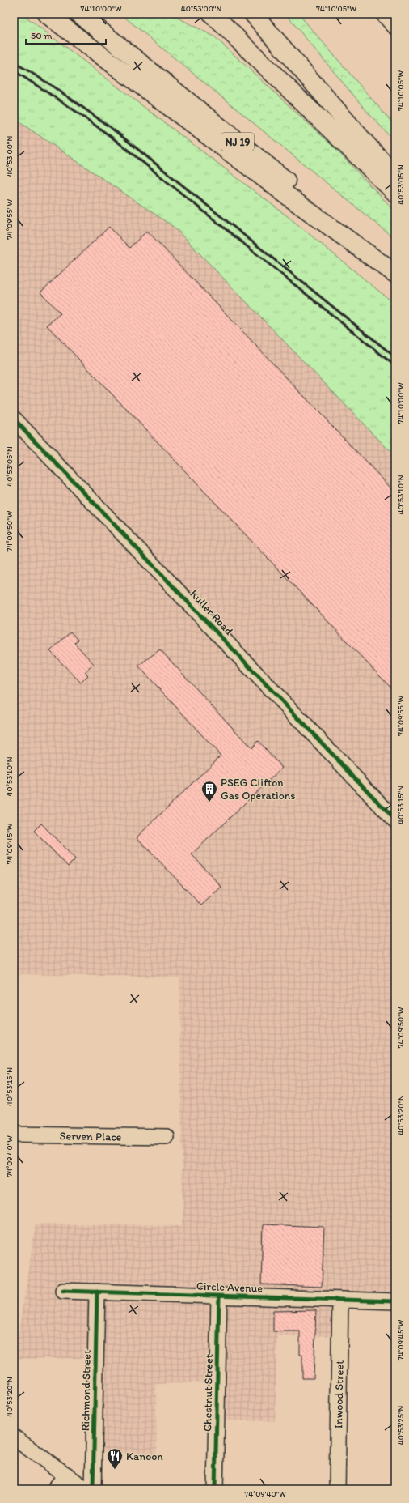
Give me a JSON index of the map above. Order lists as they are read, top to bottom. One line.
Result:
{"streets":{"main road":["NJ 19"],"street":["Kuller Road","Serven Place","Circle Avenue","Richmond Street","Chestnut Street","Inwood Street"]},"crossings":[["Circle Avenue","Richmond Street"],["Circle Avenue","Chestnut Street"],["Circle Avenue","Inwood Street"]],"places":{"building":["PSEG Clifton Gas Operations"],"restaurant":["Kanoon"]},"scale_bar":"50 m","coordinates":["74°10'00\"W","40°53'00\"N","74°10'05\"W","40°53'05\"N","74°09'55\"W","40°53'10\"N","74°09'50\"W","40°53'15\"N","74°09'45\"W","40°53'20\"N","74°09'40\"W","40°53'25\"N"]}
